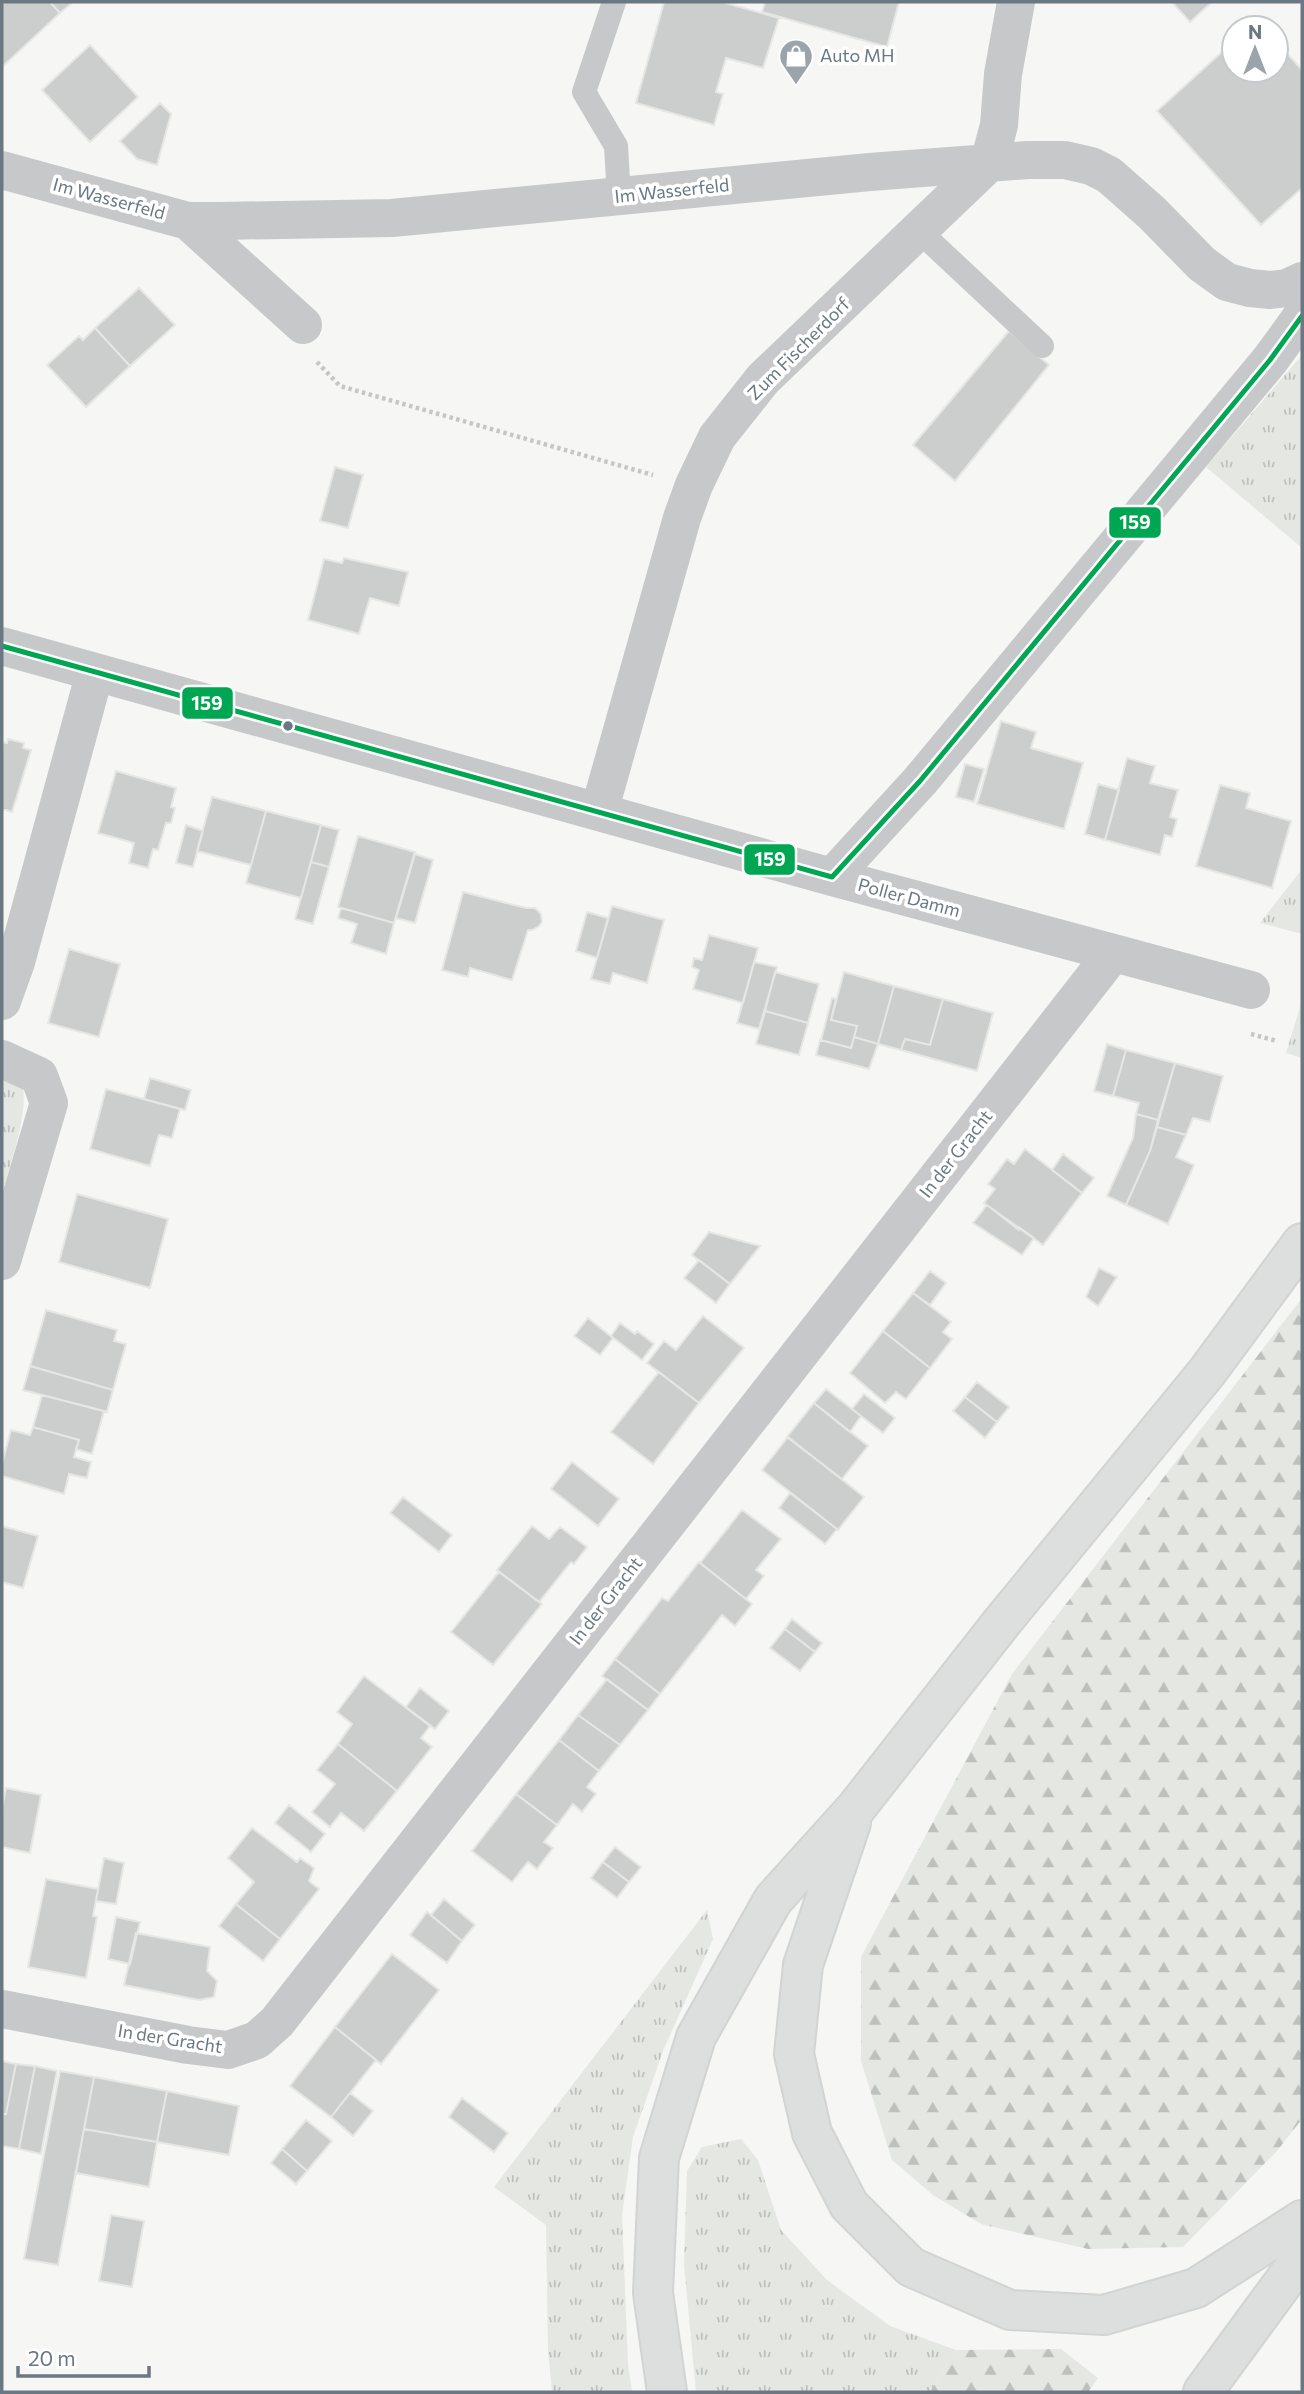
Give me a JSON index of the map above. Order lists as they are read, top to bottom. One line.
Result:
{"streets":{"street":["Im Wasserfeld","Zum Fischerdorf","Poller Damm","In der Gracht"]},"crossings":[["Im Wasserfeld","Zum Fischerdorf"],["Zum Fischerdorf","Poller Damm"],["Poller Damm","In der Gracht"]],"places":{"shop":["Auto MH"]},"lines":["transit line 159"],"scale_bar":"20 m","north":"top"}
